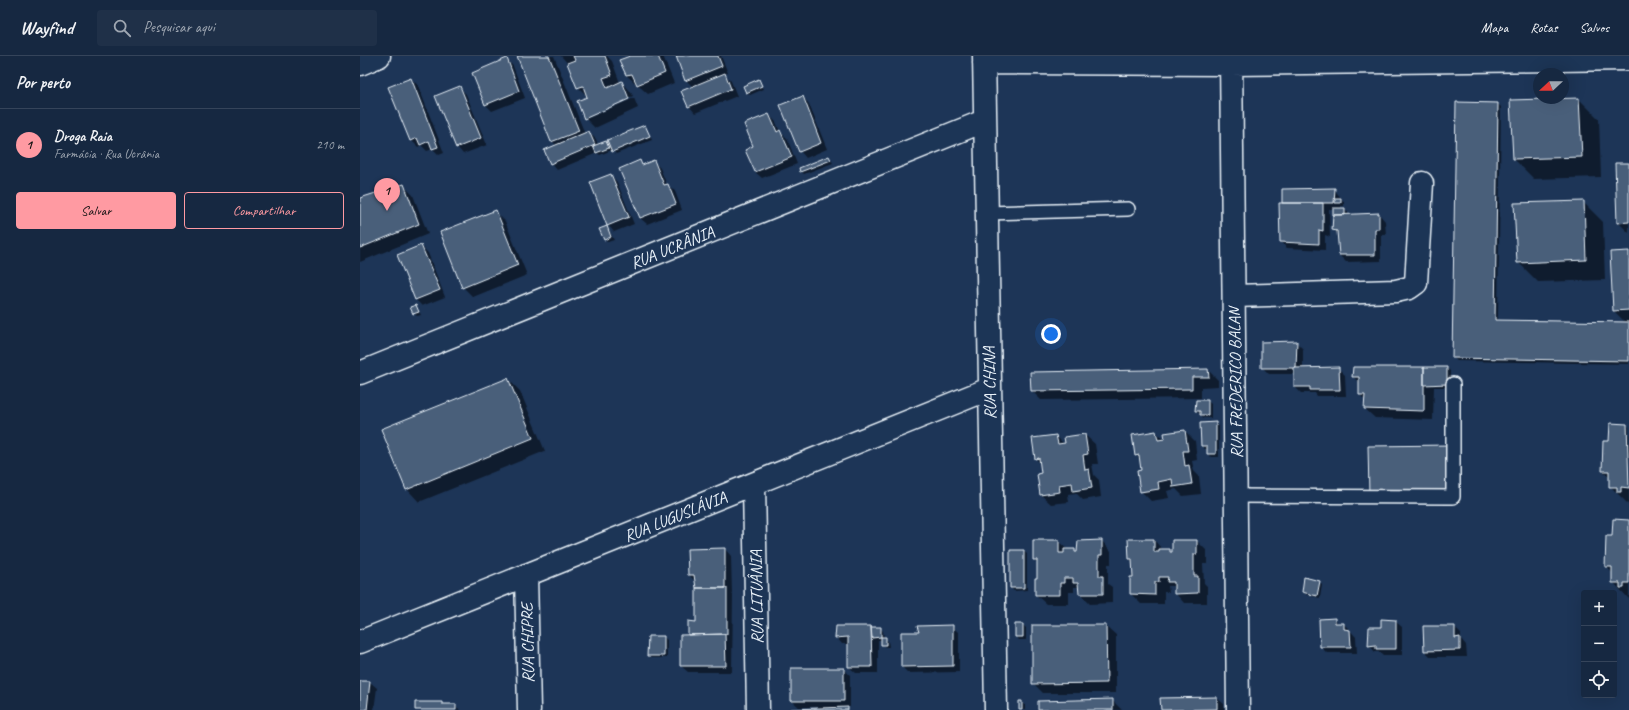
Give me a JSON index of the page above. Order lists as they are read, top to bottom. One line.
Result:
{"streets":{"street":["RUA UCRÂNIA","RUA CHINA","RUA FREDERICO BALAN","RUA LUGUSLÁVIA","RUA LITUÂNIA","RUA CHIPRE"]},"crossings":[["RUA UCRÂNIA","RUA CHINA"],["RUA CHINA","RUA LUGUSLÁVIA"],["RUA LUGUSLÁVIA","RUA LITUÂNIA"],["RUA LUGUSLÁVIA","RUA CHIPRE"]],"north":"left","page":{"header":"Wayfind","search":"Pesquisar aqui","nav":["Mapa","Rotas","Salvos"],"heading":"Por perto","list":[{"mark":"1","name":"Droga Raia","note":"Farmácia · Rua Ucrânia","value":"210 m"}],"pins":"1","buttons":["Salvar","Compartilhar"],"map_buttons":["+","−"]}}
